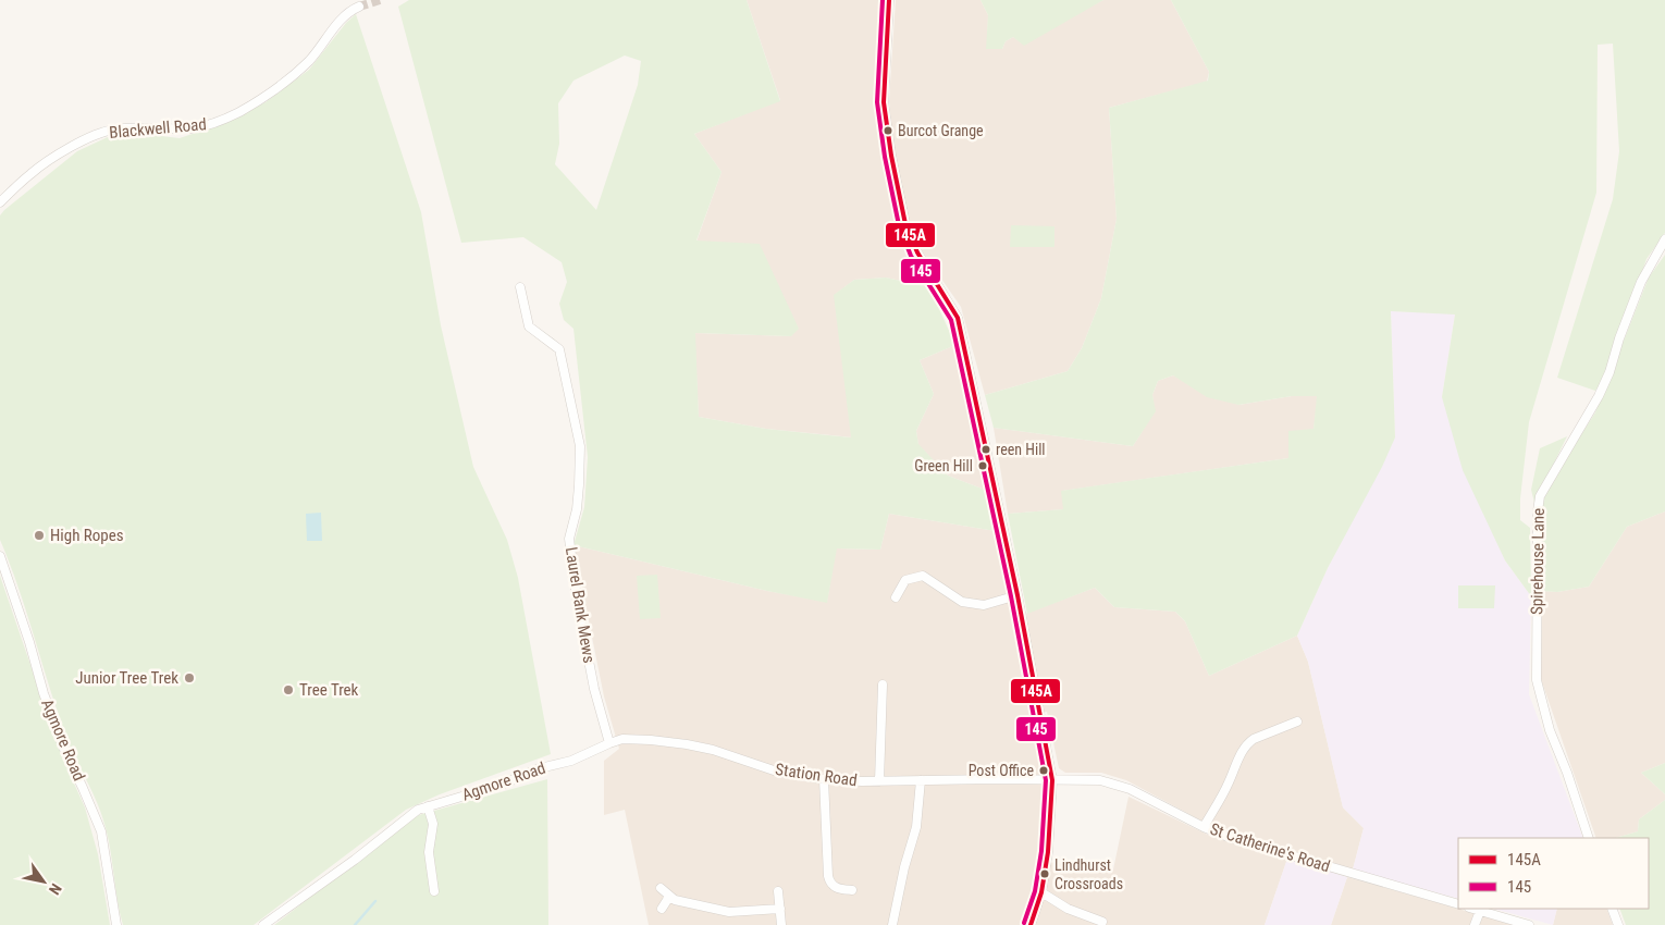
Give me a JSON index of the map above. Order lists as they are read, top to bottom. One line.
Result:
{"streets":{"street":["Blackwell Road","Spirehouse Lane","Laurel Bank Mews","Agmore Road","Station Road","St Catherine's Road"]},"crossings":[["Laurel Bank Mews","Station Road"],["Agmore Road","Station Road"],["Station Road","St Catherine's Road"]],"places":["Burcot Grange","reen Hill","Green Hill","High Ropes","Junior Tree Trek","Tree Trek","Post Office","Lindhurst Crossroads"],"lines":["transit line 145A","transit line 145"],"legend":["145A","145"],"north":"bottom right"}
